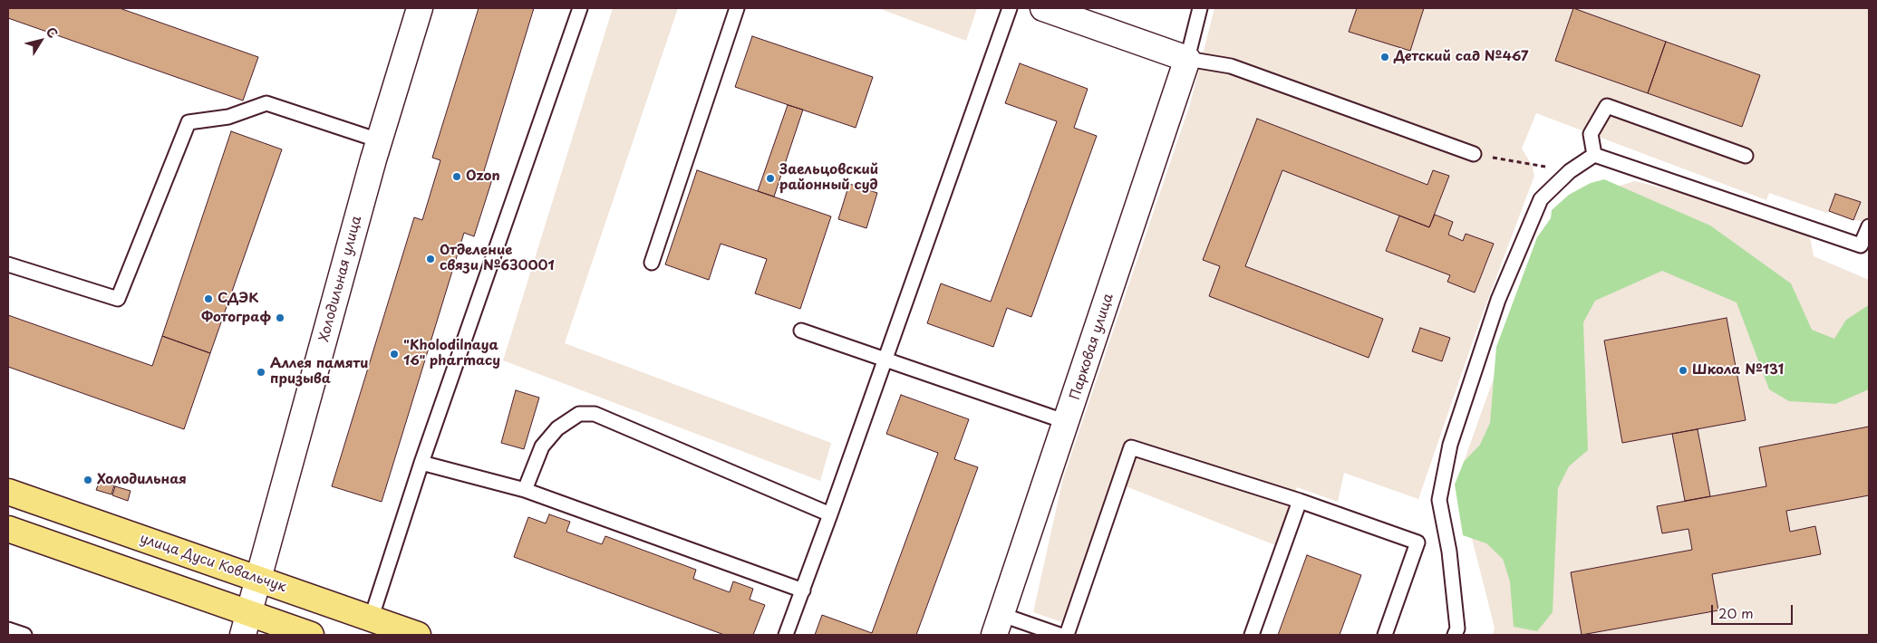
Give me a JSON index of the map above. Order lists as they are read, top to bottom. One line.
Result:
{"streets":{"main road":["улица Дуси Ковальчук"],"street":["Холодильная улица","Парковая улица"]},"crossings":[["Холодильная улица","улица Дуси Ковальчук"]],"places":["Детский сад №467","Ozon","Заельцовский районный суд","Отделение связи №630001","СДЭК","Фотограф","\"Kholodilnaya 16\" pharmacy","Школа №131","Аллея памяти призыва","Холодильная"],"scale_bar":"20 m","north":"top right"}
